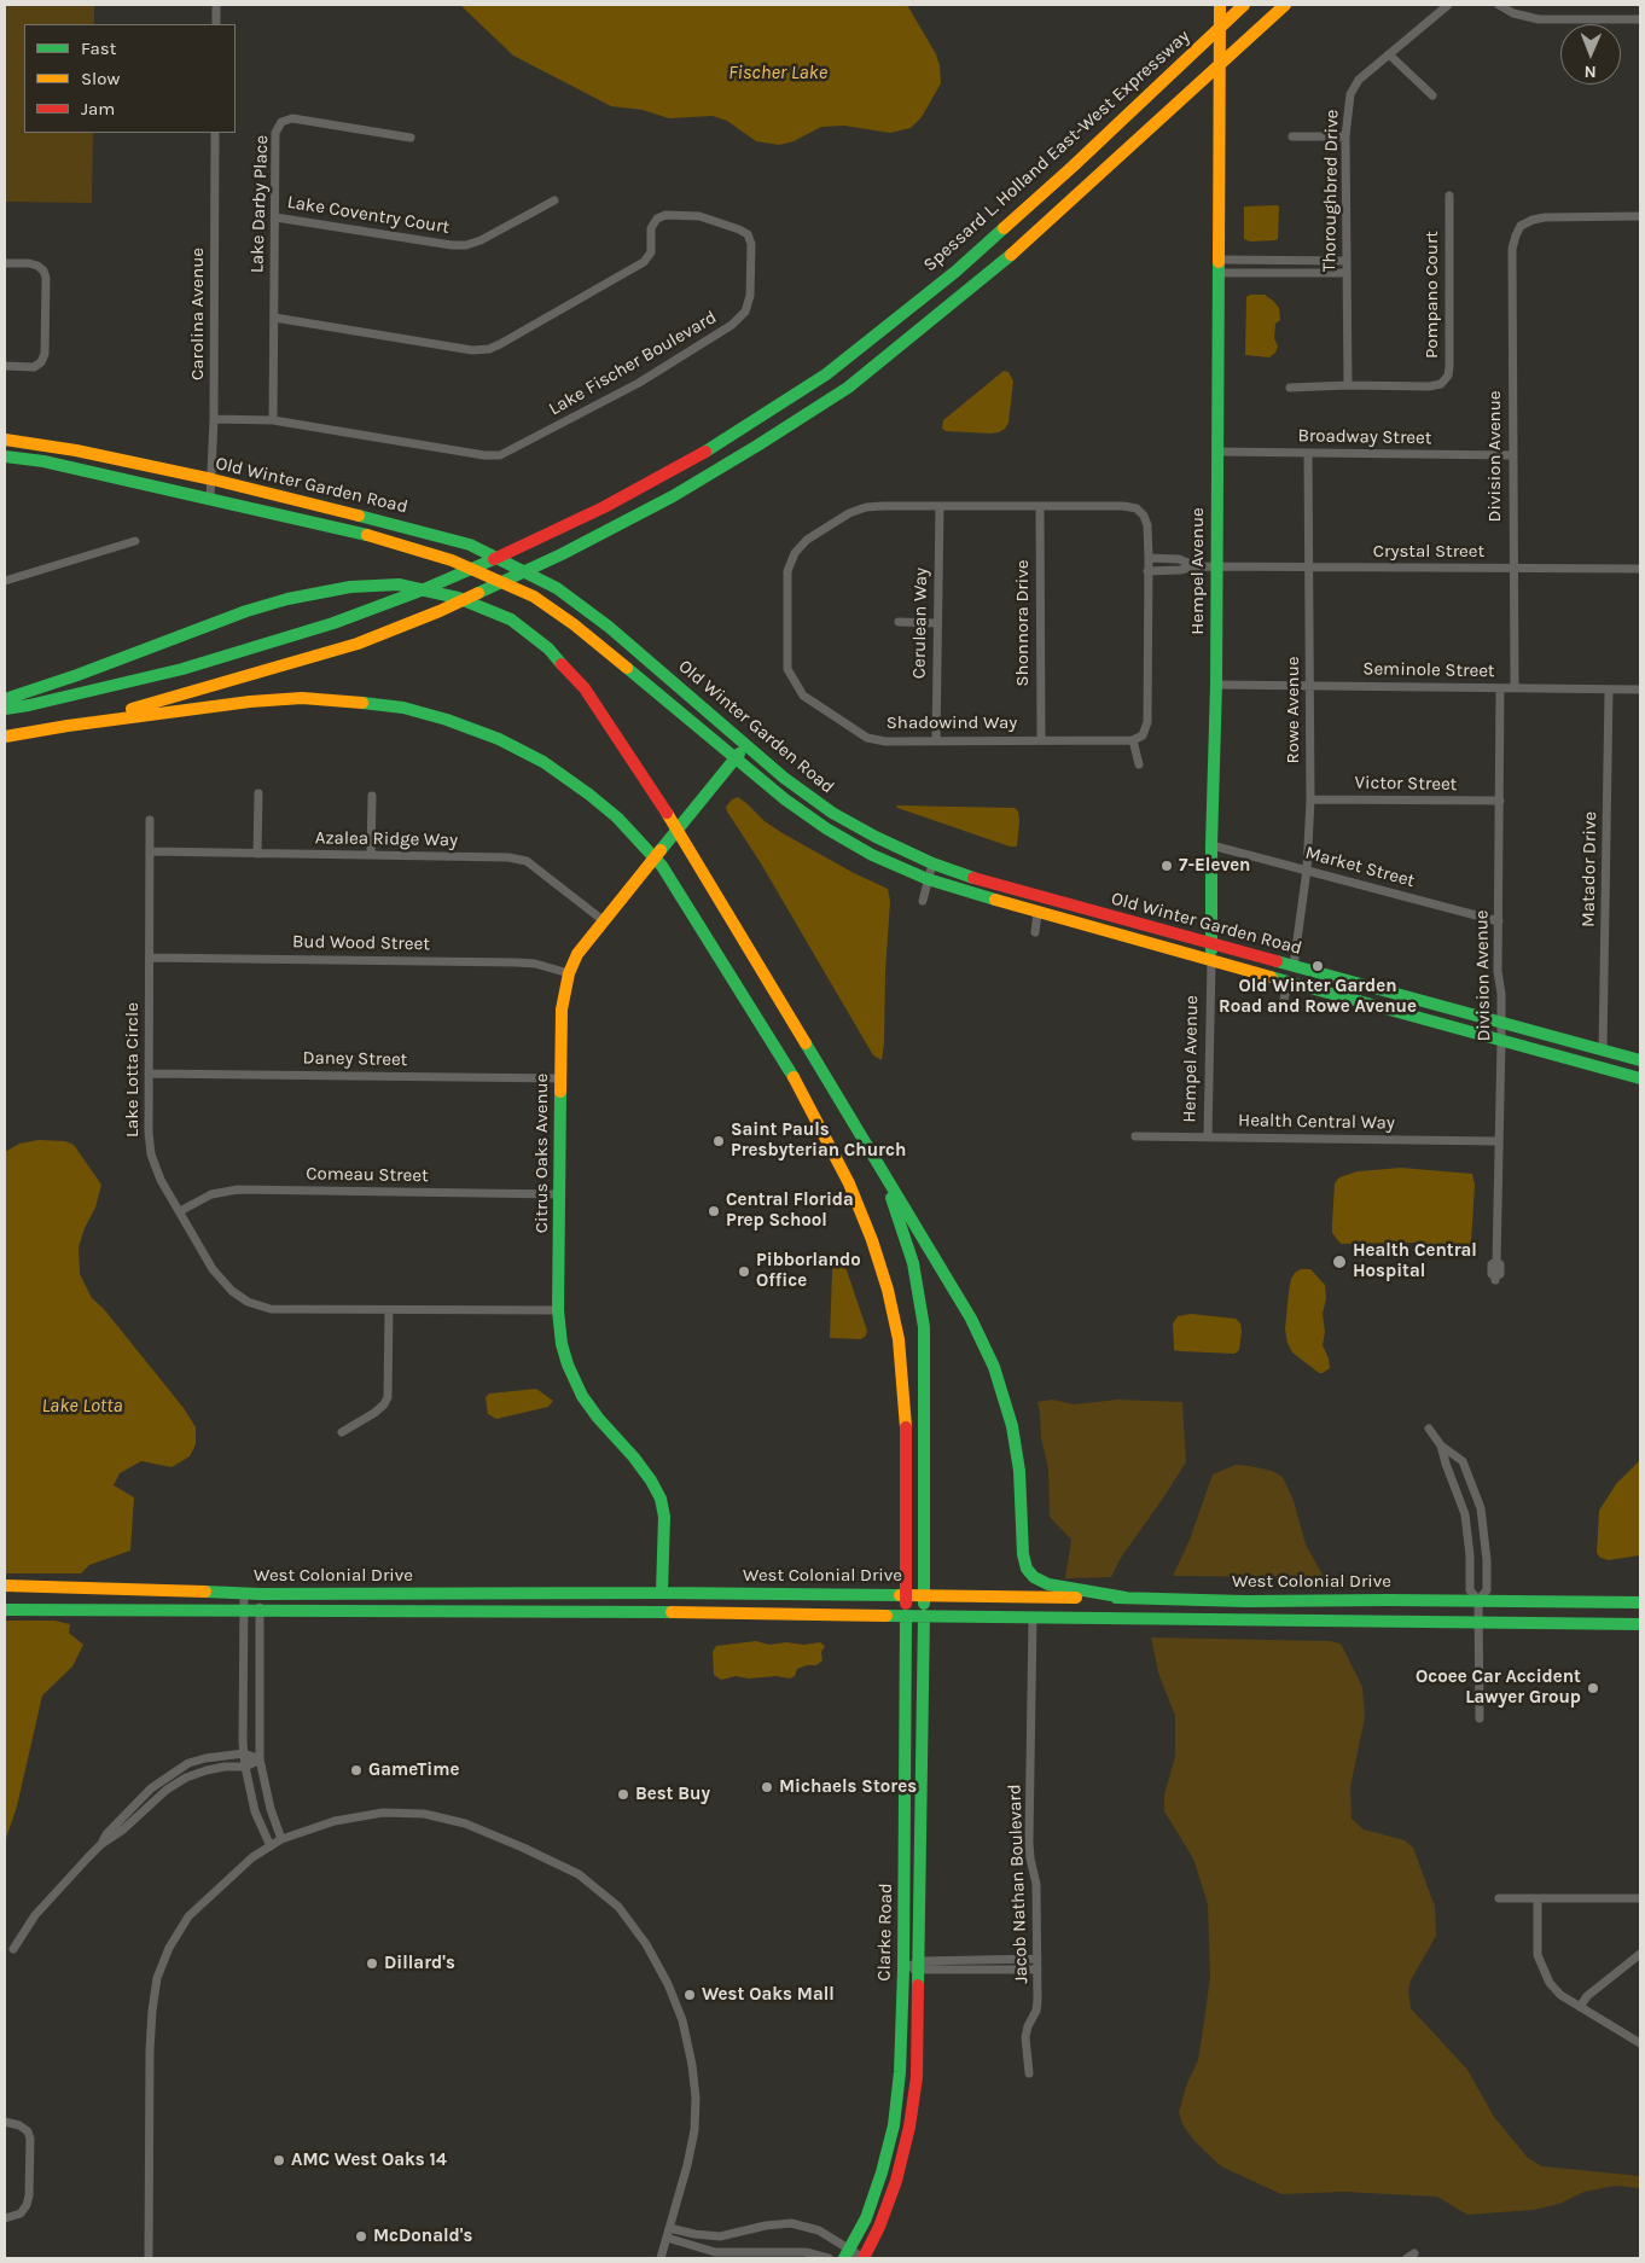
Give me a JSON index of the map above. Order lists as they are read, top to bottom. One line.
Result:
{"streets":{"main road":["Spessard L. Holland East-West Expressway","Old Winter Garden Road","Hempel Avenue","Citrus Oaks Avenue","West Colonial Drive","Clarke Road"],"street":["Thoroughbred Drive","Lake Darby Place","Lake Coventry Court","Pompano Court","Carolina Avenue","Lake Fischer Boulevard","Broadway Street","Division Avenue","Crystal Street","Cerulean Way","Shonnora Drive","Seminole Street","Rowe Avenue","Shadowind Way","Victor Street","Azalea Ridge Way","Market Street","Matador Drive","Bud Wood Street","Daney Street","Lake Lotta Circle","Health Central Way","Comeau Street","Jacob Nathan Boulevard"]},"crossings":[["Thoroughbred Drive","Pompano Court"],["Lake Darby Place","Lake Coventry Court"],["Lake Darby Place","Lake Fischer Boulevard"],["Carolina Avenue","Lake Fischer Boulevard"],["Carolina Avenue","Old Winter Garden Road"],["Broadway Street","Division Avenue"],["Broadway Street","Hempel Avenue"],["Broadway Street","Rowe Avenue"],["Division Avenue","Old Winter Garden Road"],["Division Avenue","Crystal Street"],["Division Avenue","Seminole Street"],["Division Avenue","Victor Street"],["Division Avenue","Market Street"],["Division Avenue","Health Central Way"],["Old Winter Garden Road","Hempel Avenue"],["Old Winter Garden Road","Rowe Avenue"],["Old Winter Garden Road","Matador Drive"],["Old Winter Garden Road","Citrus Oaks Avenue"],["Crystal Street","Hempel Avenue"],["Crystal Street","Rowe Avenue"],["Hempel Avenue","Seminole Street"],["Hempel Avenue","Market Street"],["Hempel Avenue","Health Central Way"],["Cerulean Way","Shadowind Way"],["Shonnora Drive","Shadowind Way"],["Seminole Street","Rowe Avenue"],["Seminole Street","Matador Drive"],["Rowe Avenue","Victor Street"],["Rowe Avenue","Market Street"],["Azalea Ridge Way","Lake Lotta Circle"],["Azalea Ridge Way","Citrus Oaks Avenue"],["Bud Wood Street","Lake Lotta Circle"],["Bud Wood Street","Citrus Oaks Avenue"],["Daney Street","Lake Lotta Circle"],["Daney Street","Citrus Oaks Avenue"],["Lake Lotta Circle","Citrus Oaks Avenue"],["Lake Lotta Circle","Comeau Street"],["Citrus Oaks Avenue","Comeau Street"],["Citrus Oaks Avenue","West Colonial Drive"],["West Colonial Drive","Jacob Nathan Boulevard"],["West Colonial Drive","Clarke Road"]],"water":["Fischer Lake","Lake Lotta"],"places":["7-Eleven","Old Winter Garden Road and Rowe Avenue","Saint Pauls Presbyterian Church","Central Florida Prep School","Health Central Hospital","Pibborlando Office","Ocoee Car Accident Lawyer Group","GameTime","Michaels Stores","Best Buy","Dillard's","West Oaks Mall","AMC West Oaks 14","McDonald's"],"legend":["Fast","Slow","Jam"],"north":"bottom"}
